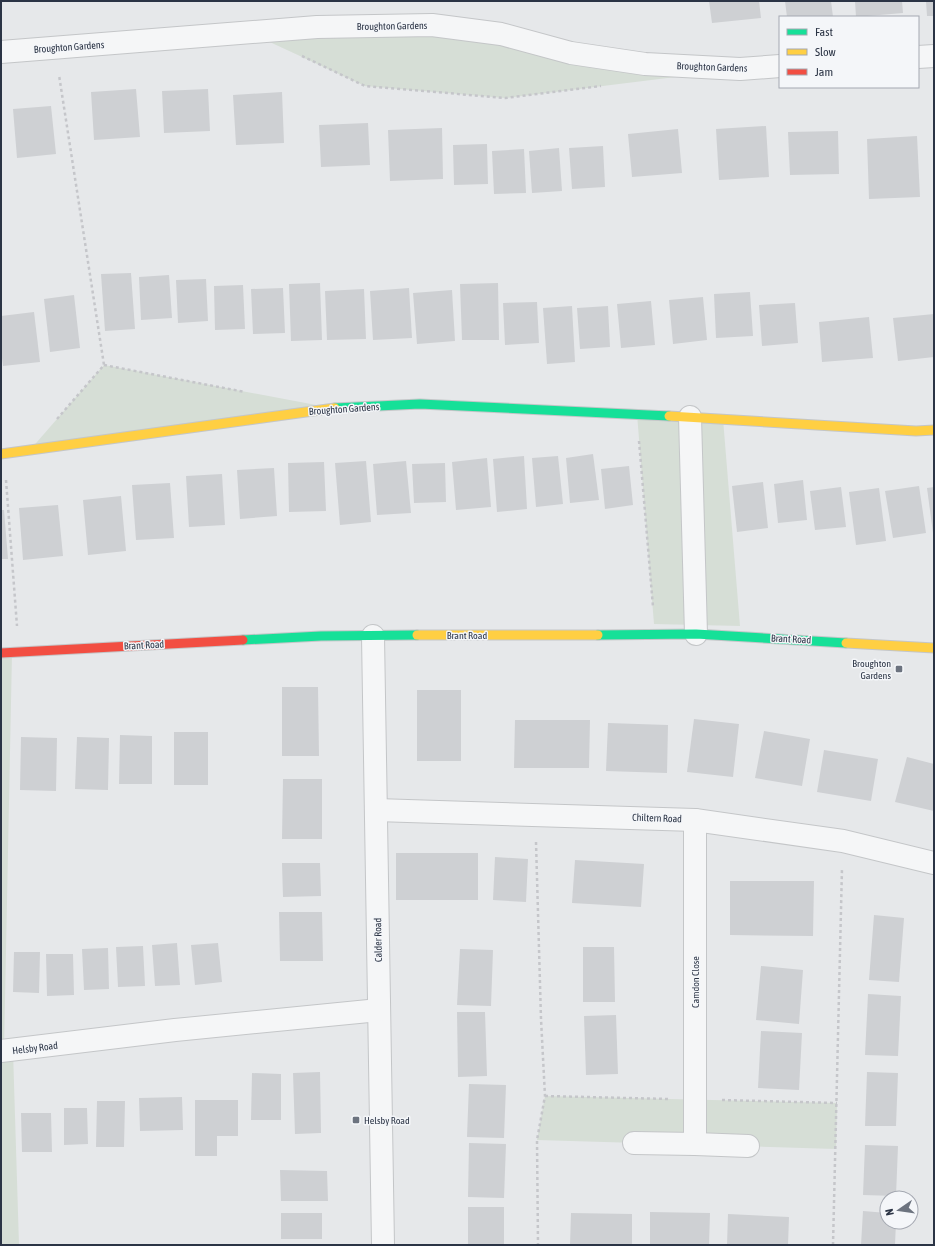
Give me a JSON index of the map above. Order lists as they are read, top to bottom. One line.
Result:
{"streets":{"street":["Broughton Gardens","Brant Road","Chiltern Road","Calder Road","Camdon Close","Helsby Road"]},"crossings":[["Brant Road","Calder Road"],["Chiltern Road","Calder Road"],["Chiltern Road","Camdon Close"],["Calder Road","Helsby Road"]],"places":{"transit":["Broughton Gardens","Helsby Road"]},"legend":["Fast","Slow","Jam"],"north":"left"}
